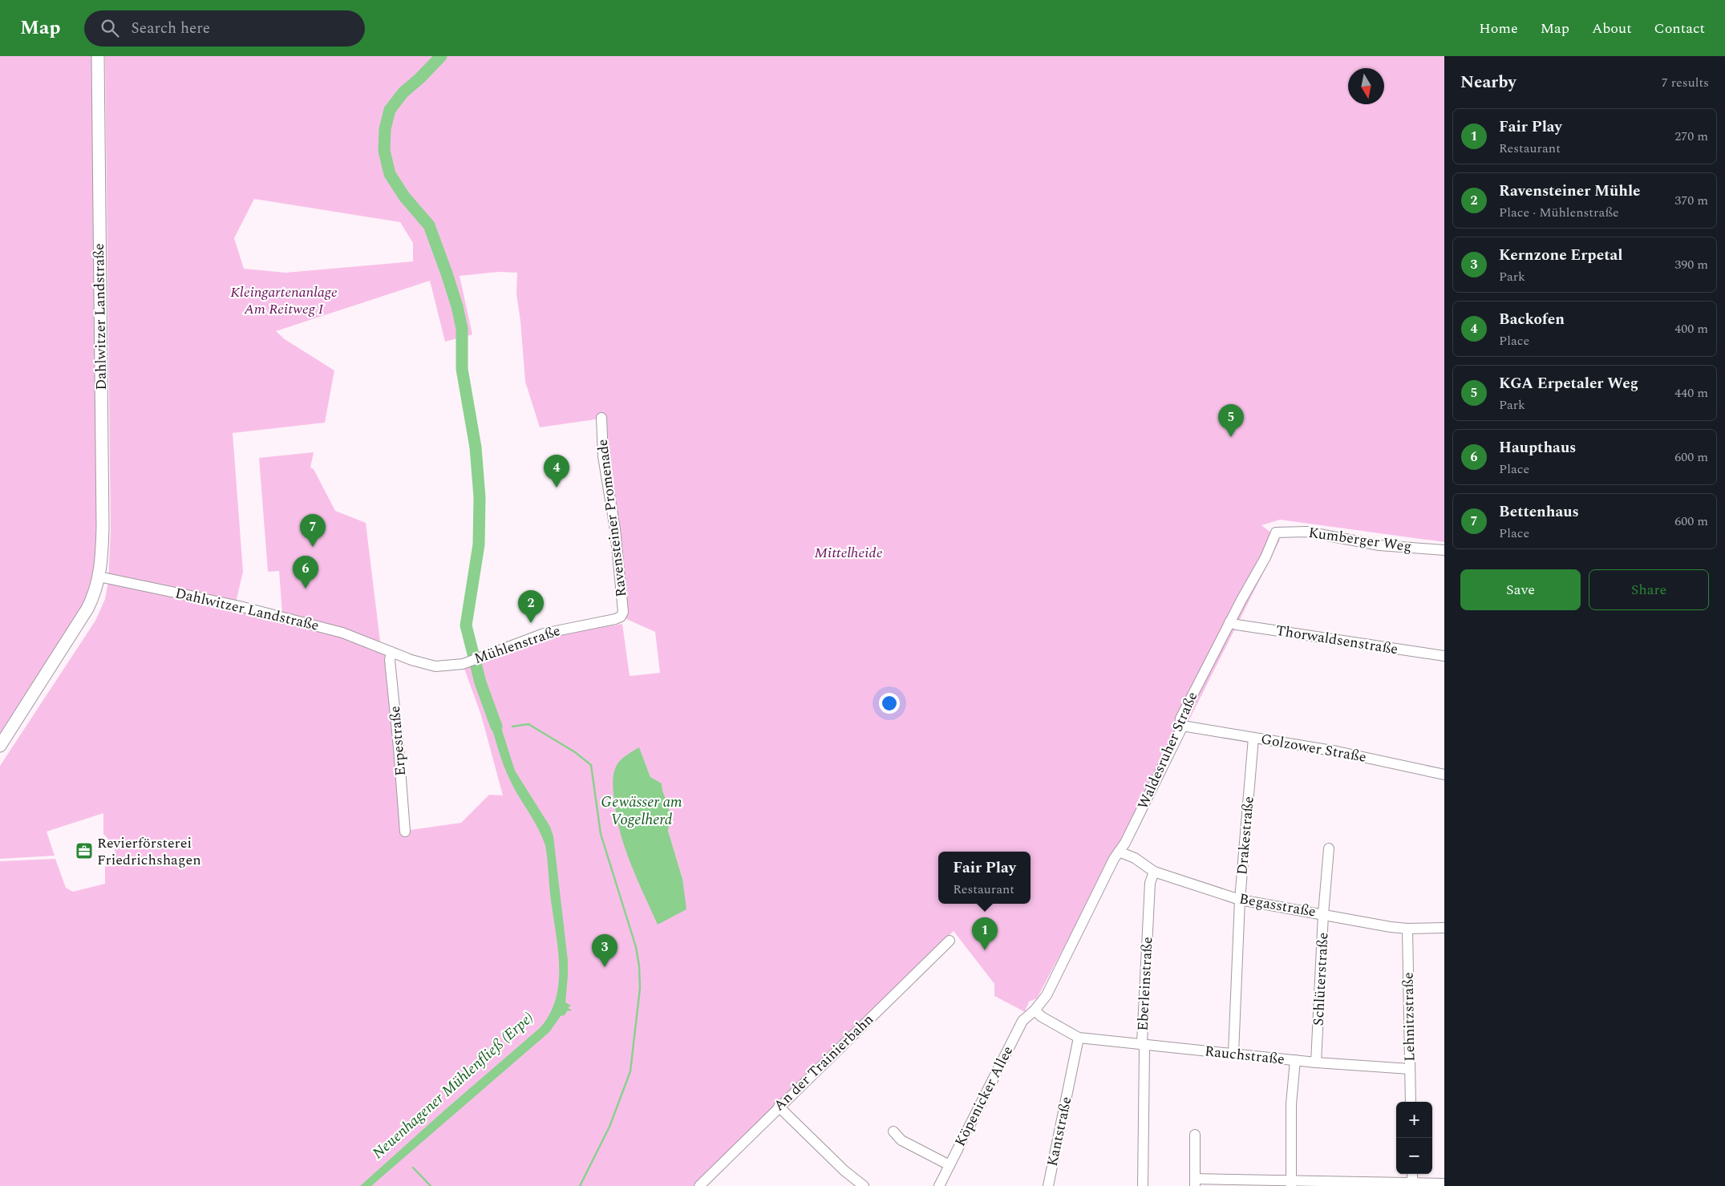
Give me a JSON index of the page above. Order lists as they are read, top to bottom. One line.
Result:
{"streets":{"main road":["Dahlwitzer Landstraße"],"street":["Ravensteiner Promenade","Kumberger Weg","Thorwaldsenstraße","Mühlenstraße","Erpestraße","Golzower Straße","Waldesruher Straße","Drakestraße","Begasstraße","Schlüterstraße","Eberleinstraße","Lehnitzstraße","Rauchstraße","An der Trainierbahn","Köpenicker Allee","Kantstraße"]},"crossings":[["Dahlwitzer Landstraße","Mühlenstraße"],["Dahlwitzer Landstraße","Erpestraße"],["Ravensteiner Promenade","Mühlenstraße"],["Kumberger Weg","Waldesruher Straße"],["Thorwaldsenstraße","Waldesruher Straße"],["Mühlenstraße","Erpestraße"],["Golzower Straße","Waldesruher Straße"],["Golzower Straße","Drakestraße"],["Waldesruher Straße","Begasstraße"],["Waldesruher Straße","Rauchstraße"],["Waldesruher Straße","Köpenicker Allee"],["Drakestraße","Begasstraße"],["Drakestraße","Rauchstraße"],["Begasstraße","Schlüterstraße"],["Begasstraße","Eberleinstraße"],["Begasstraße","Lehnitzstraße"],["Schlüterstraße","Rauchstraße"],["Eberleinstraße","Rauchstraße"],["Lehnitzstraße","Rauchstraße"],["Rauchstraße","Köpenicker Allee"],["Rauchstraße","Kantstraße"]],"water":["Gewässer am Vogelherd","Neuenhagener Mühlenfließ (Erpe)"],"parks":["Kleingartenanlage Am Reitweg I","Mittelheide"],"places":{"office":["Revierförsterei Friedrichshagen"]},"north":"bottom","page":{"header":"Map","search":"Search here","nav":["Home","Map","About","Contact"],"heading":["Nearby","7 results"],"list":[{"mark":"1","name":"Fair Play","note":"Restaurant","value":"270 m"},{"mark":"2","name":"Ravensteiner Mühle","note":"Place · Mühlenstraße","value":"370 m"},{"mark":"3","name":"Kernzone Erpetal","note":"Park","value":"390 m"},{"mark":"4","name":"Backofen","note":"Place","value":"400 m"},{"mark":"5","name":"KGA Erpetaler Weg","note":"Park","value":"440 m"},{"mark":"6","name":"Haupthaus","note":"Place","value":"600 m"},{"mark":"7","name":"Bettenhaus","note":"Place","value":"600 m"}],"pins":["5","4","7","6","2","1","3"],"buttons":["Save","Share"],"popup":["Fair Play","Restaurant"],"map_buttons":["+","−"]}}
